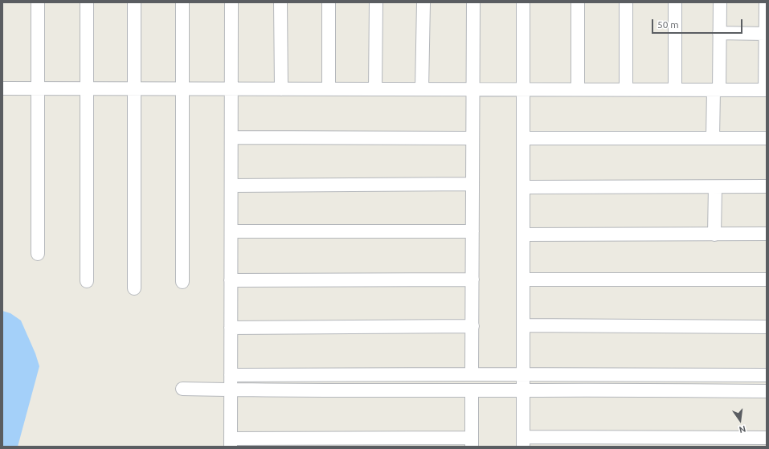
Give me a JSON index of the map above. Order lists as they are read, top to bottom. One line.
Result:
{"scale_bar":"50 m","north":"bottom"}
